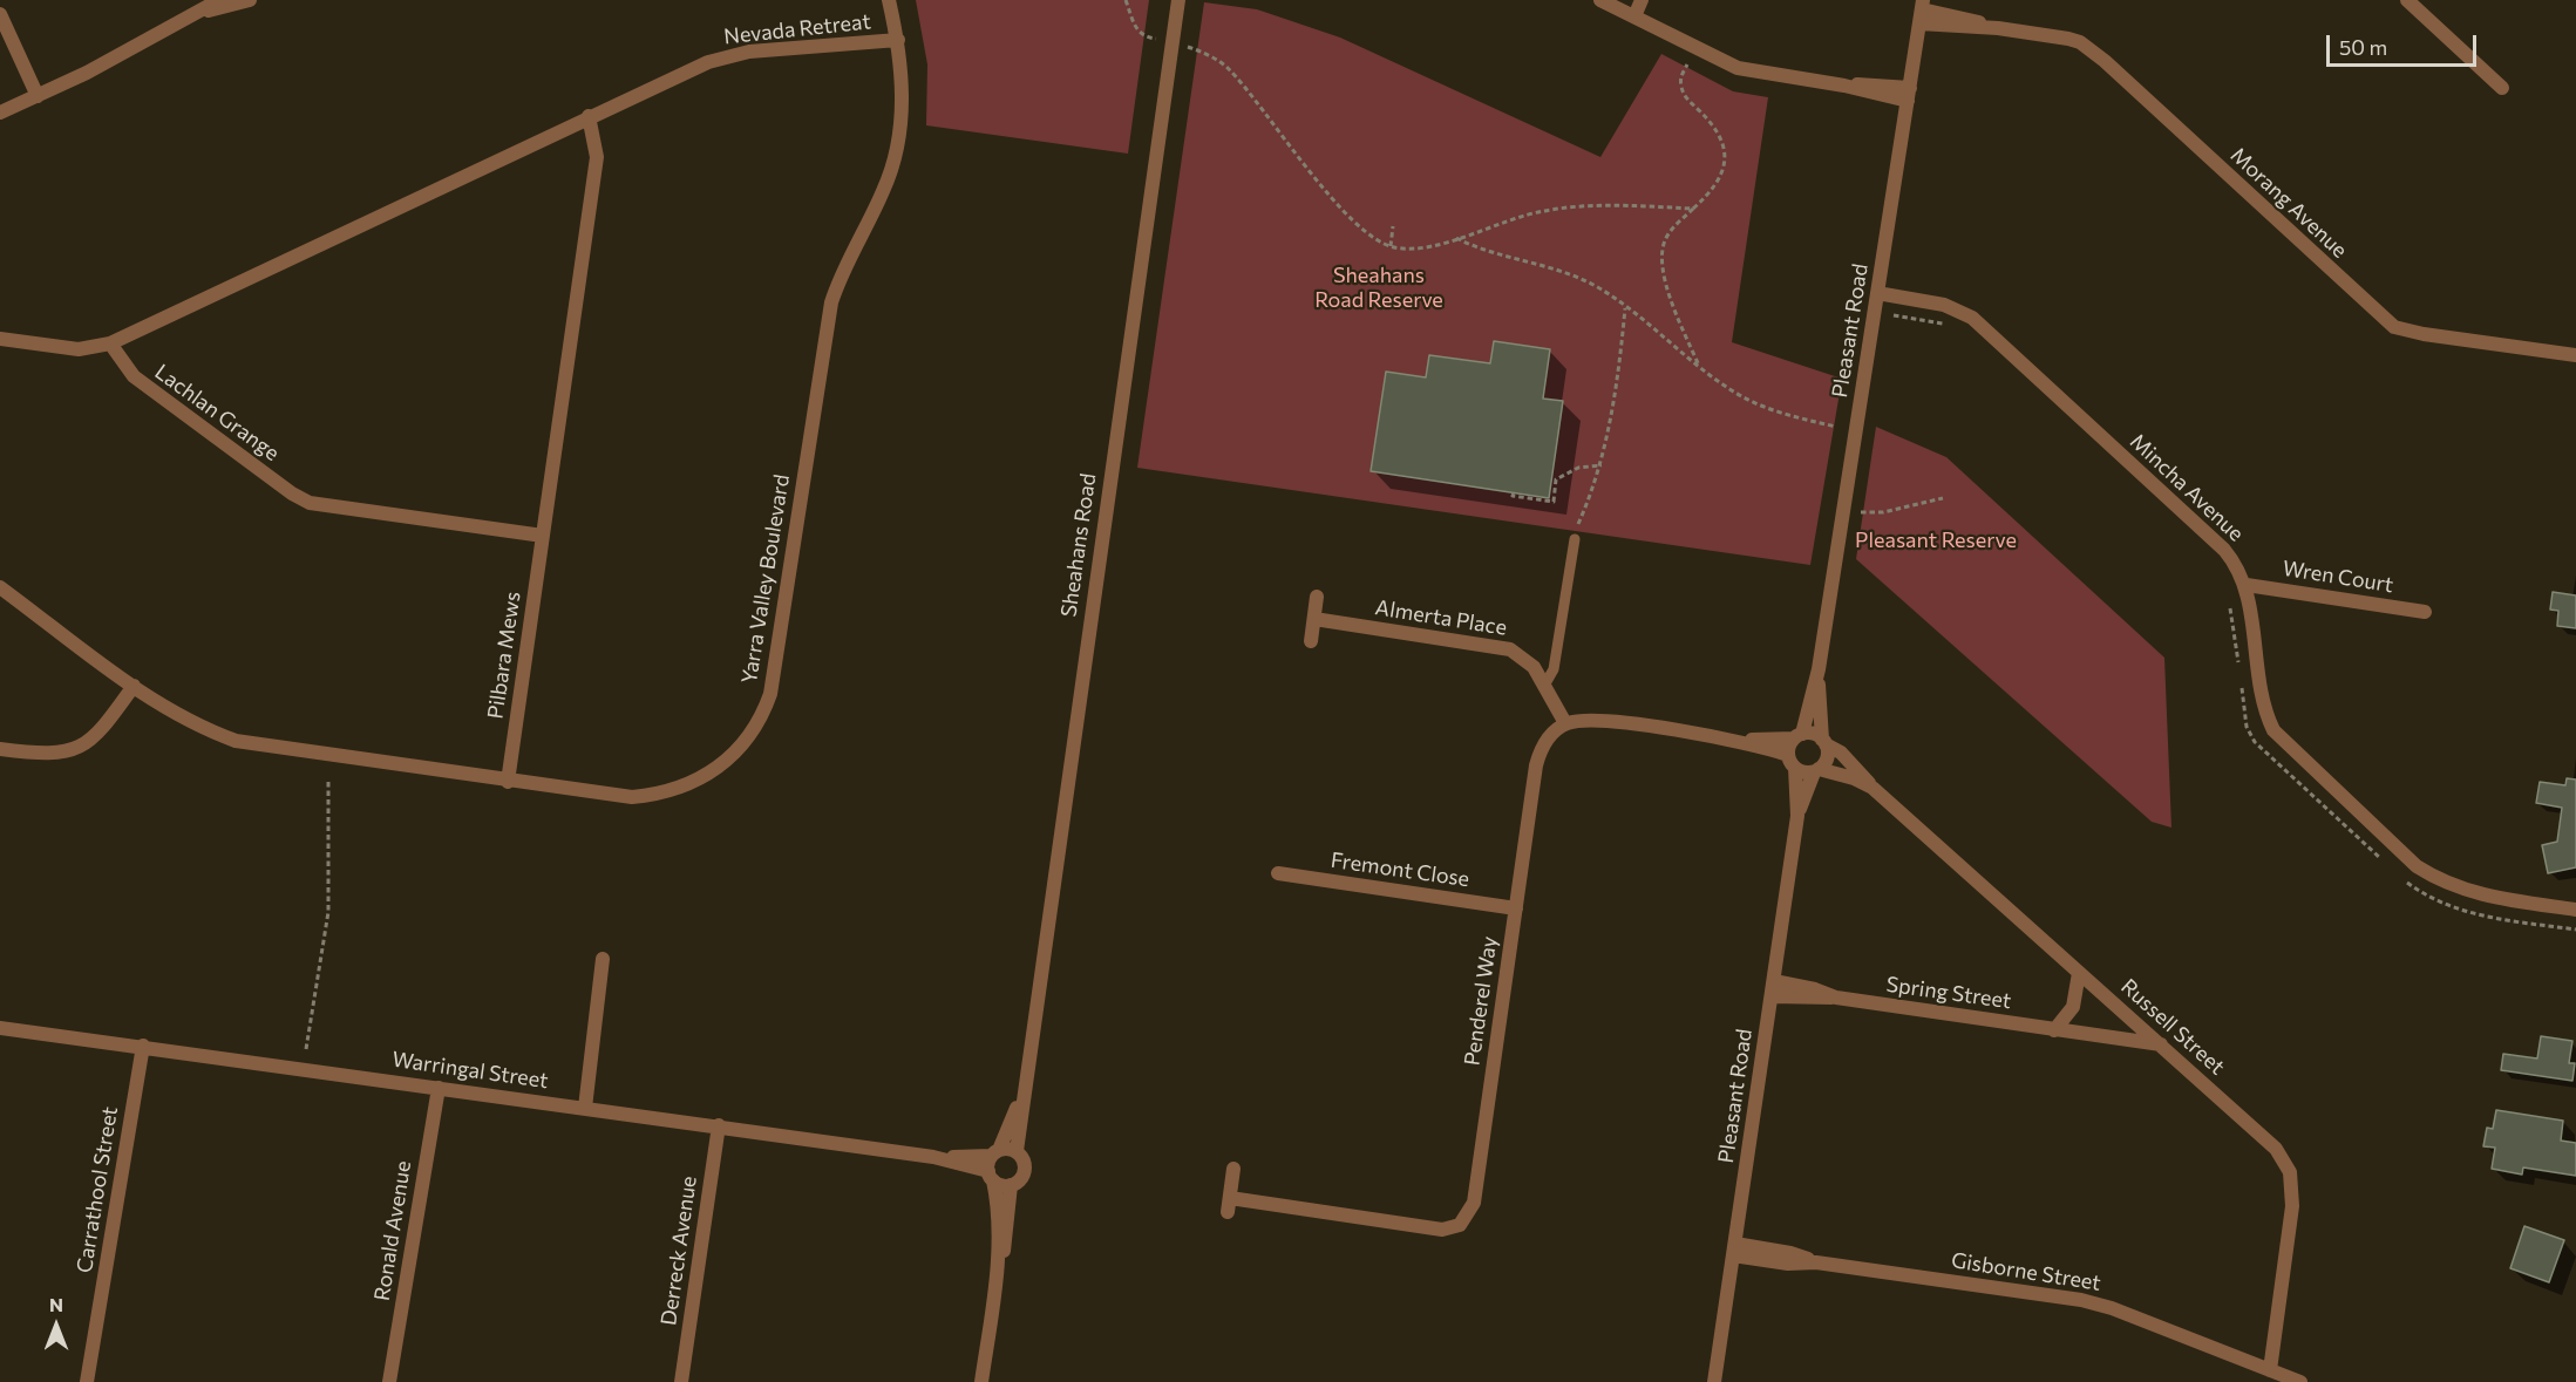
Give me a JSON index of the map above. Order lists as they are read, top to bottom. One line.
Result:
{"streets":{"street":["Nevada Retreat","Morang Avenue","Pleasant Road","Lachlan Grange","Mincha Avenue","Sheahans Road","Wren Court","Yarra Valley Boulevard","Almerta Place","Pilbara Mews","Fremont Close","Spring Street","Penderel Way","Russell Street","Warringal Street","Carrathool Street","Ronald Avenue","Derreck Avenue","Gisborne Street"]},"crossings":[["Nevada Retreat","Lachlan Grange"],["Nevada Retreat","Yarra Valley Boulevard"],["Nevada Retreat","Pilbara Mews"],["Morang Avenue","Pleasant Road"],["Pleasant Road","Mincha Avenue"],["Pleasant Road","Spring Street"],["Pleasant Road","Russell Street"],["Pleasant Road","Gisborne Street"],["Lachlan Grange","Pilbara Mews"],["Mincha Avenue","Wren Court"],["Sheahans Road","Warringal Street"],["Yarra Valley Boulevard","Pilbara Mews"],["Almerta Place","Penderel Way"],["Fremont Close","Penderel Way"],["Spring Street","Russell Street"],["Russell Street","Gisborne Street"],["Warringal Street","Carrathool Street"],["Warringal Street","Ronald Avenue"],["Warringal Street","Derreck Avenue"]],"parks":["Sheahans Road Reserve","Pleasant Reserve"],"scale_bar":"50 m","north":"top"}
